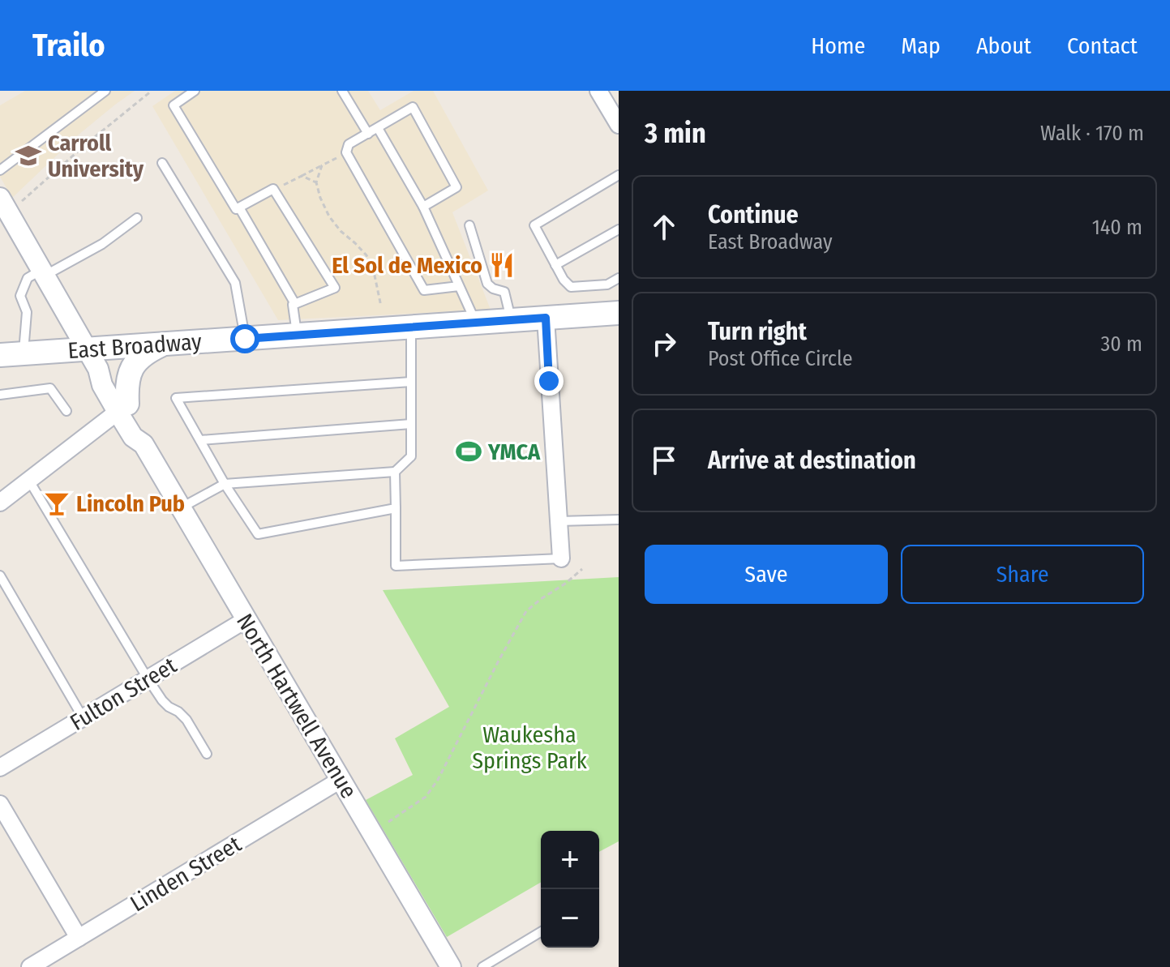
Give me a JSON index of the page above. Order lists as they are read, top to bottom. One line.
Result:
{"streets":{"main road":["East Broadway"],"street":["Fulton Street","North Hartwell Avenue","Linden Street"]},"crossings":[["East Broadway","North Hartwell Avenue"],["Fulton Street","North Hartwell Avenue"],["North Hartwell Avenue","Linden Street"]],"parks":["Waukesha Springs Park"],"places":{"school or university":["Carroll University"],"restaurant":["El Sol de Mexico"],"sports":["YMCA"],"bar":["Lincoln Pub"]},"page":{"header":"Trailo","nav":["Home","Map","About","Contact"],"heading":["3 min","Walk · 170 m"],"list":[["Continue","East Broadway","140 m"],["Turn right","Post Office Circle","30 m"],"Arrive at destination"],"buttons":["Save","Share"],"map_buttons":["+","−"]}}
